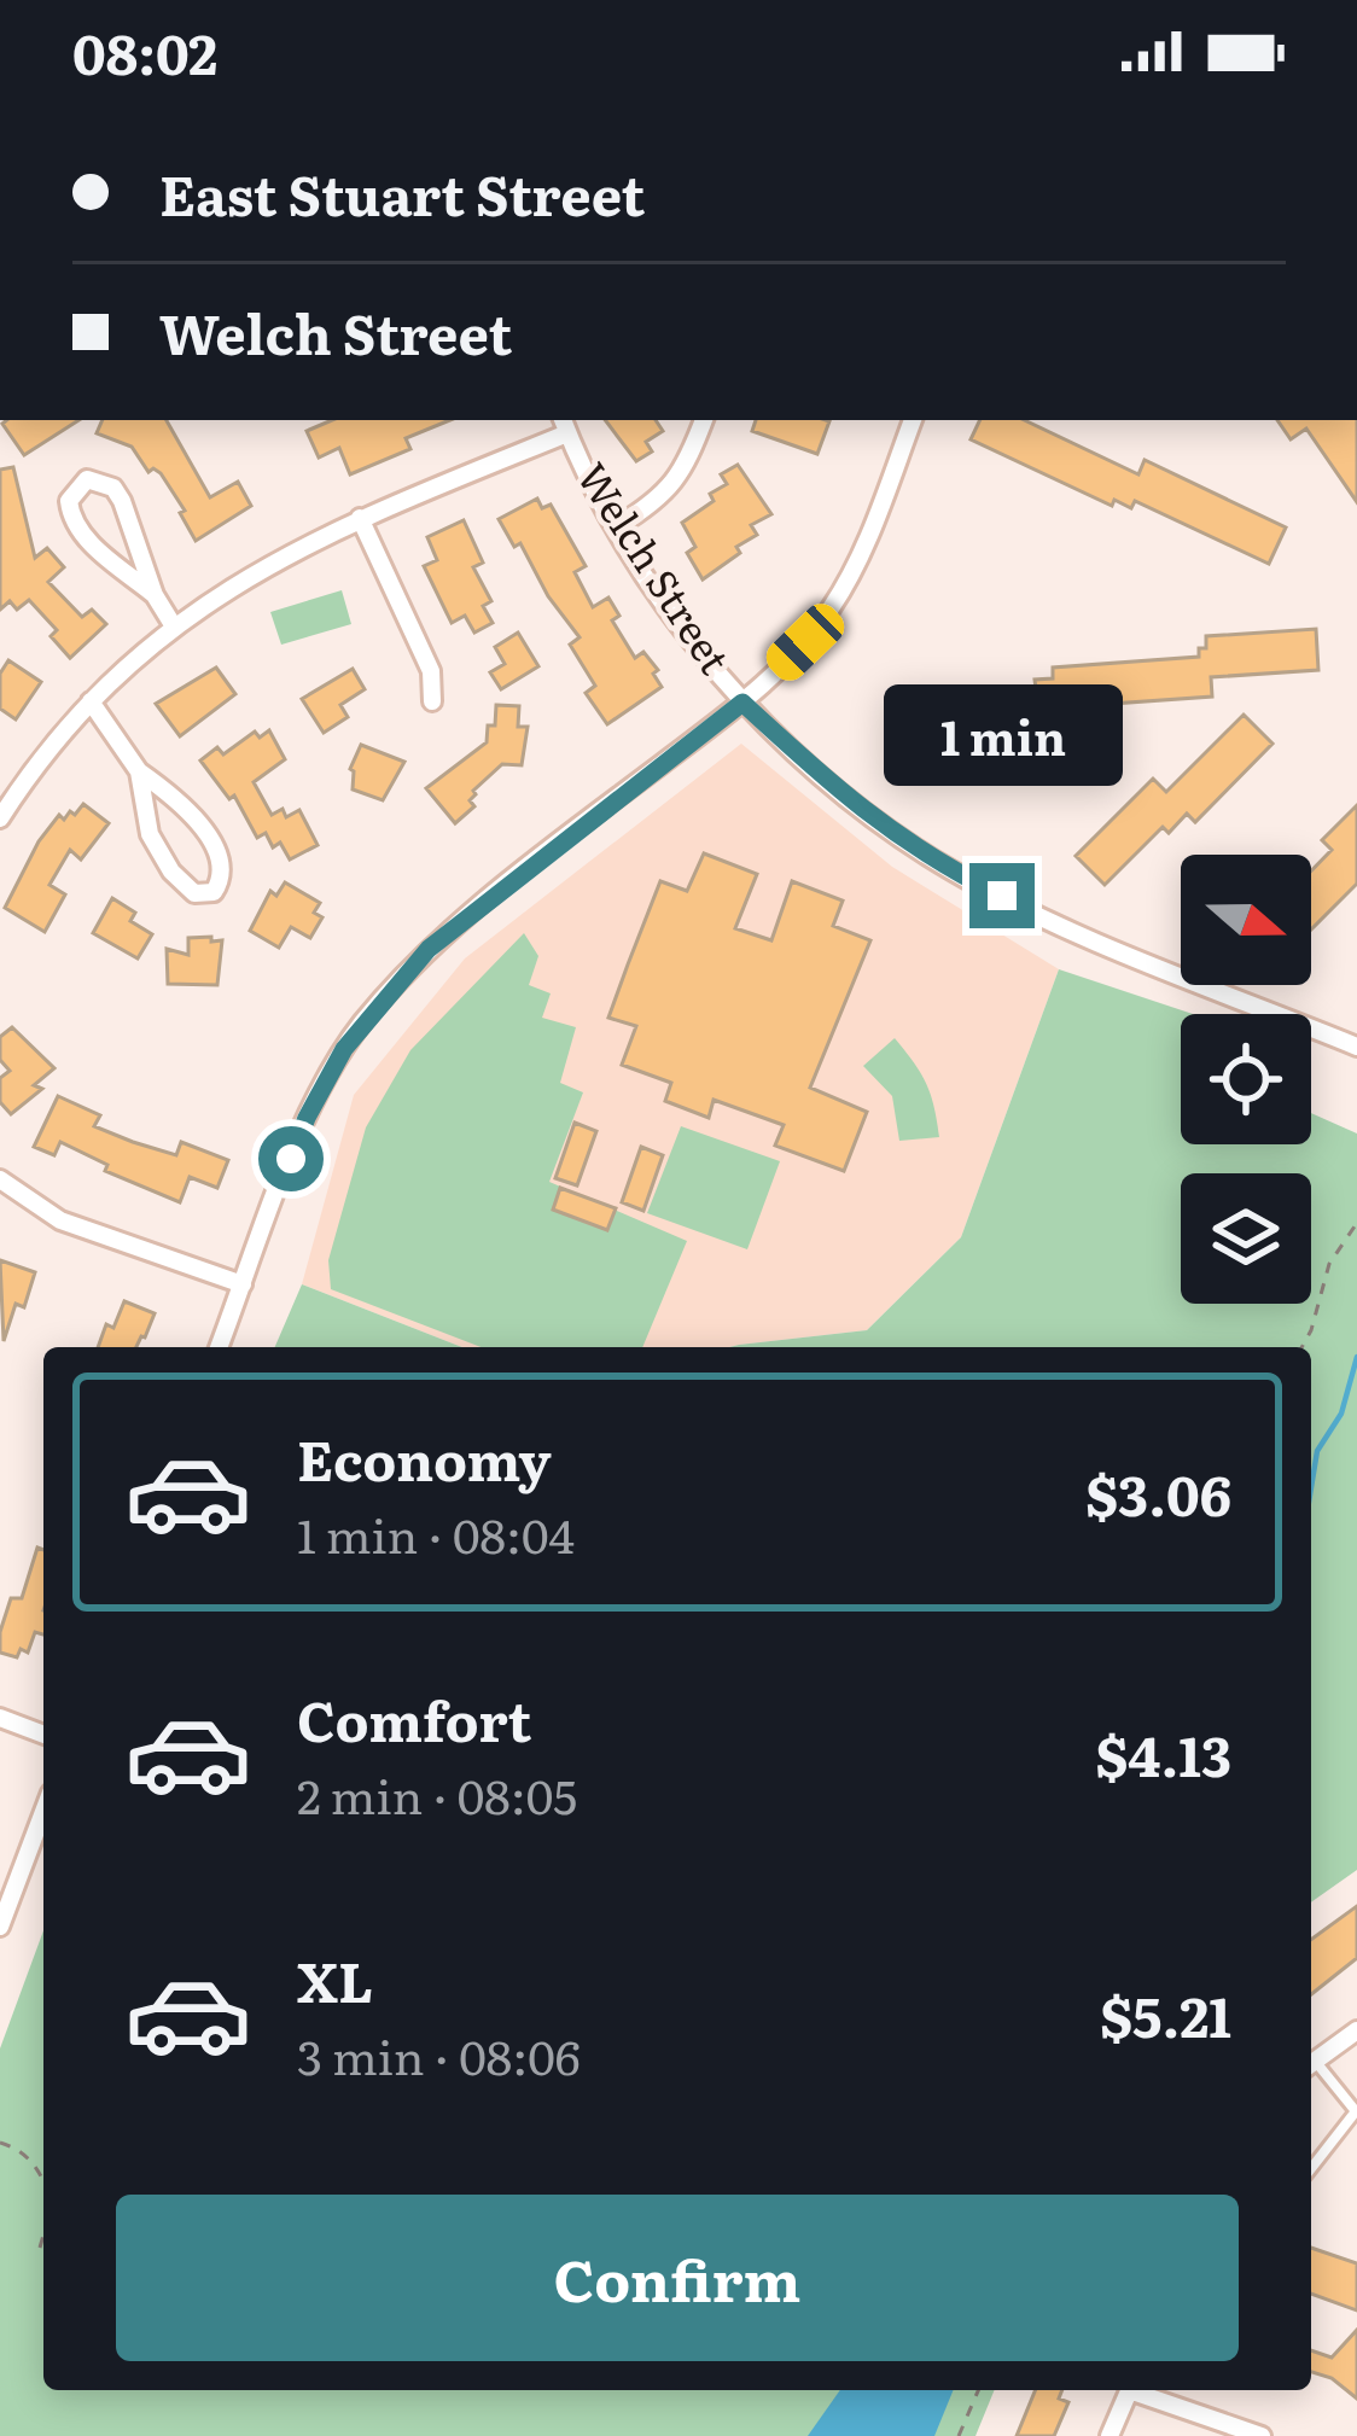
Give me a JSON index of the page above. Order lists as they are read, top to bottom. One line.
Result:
{"streets":{"street":["Welch Street"]},"north":"right","page":{"status":"08:02","banner":["East Stuart Street","Welch Street"],"bubble":"1 min","list":[{"name":"Economy","note":"1 min · 08:04","value":"$3.06"},{"name":"Comfort","note":"2 min · 08:05","value":"$4.13"},{"name":"XL","note":"3 min · 08:06","value":"$5.21"}],"buttons":"Confirm"}}
